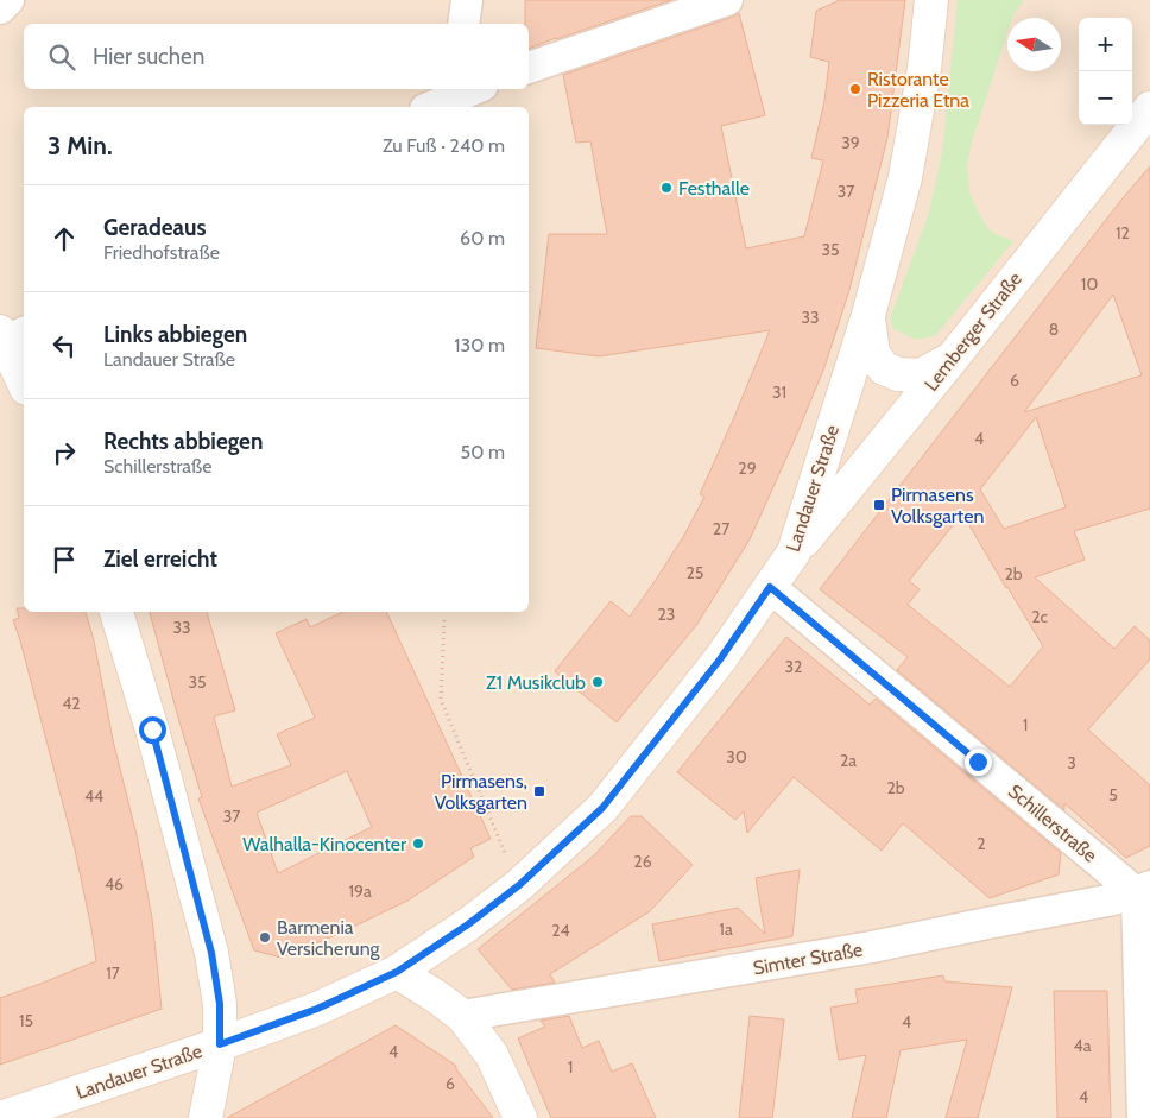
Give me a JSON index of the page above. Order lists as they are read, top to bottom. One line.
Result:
{"streets":{"main road":["Lemberger Straße","Landauer Straße"],"street":["Schillerstraße","Simter Straße"]},"crossings":[["Lemberger Straße","Landauer Straße"],["Landauer Straße","Schillerstraße"],["Schillerstraße","Simter Straße"]],"places":{"other":["Ristorante Pizzeria Etna","Festhalle","Z1 Musikclub","Walhalla-Kinocenter","Barmenia Versicherung"],"transit":["Pirmasens Volksgarten","Pirmasens, Volksgarten"]},"house_numbers":["39","37","12","35","10","33","8","6","31","4","29","27","25","2b","23","2c","33","32","35","42","1","30","2a","3","2b","5","44","37","2","26","46","19a","1a","24","17","15","4","4a","4","1","6","4"],"north":"left","page":{"map_buttons":["+","−"],"search":"Hier suchen","heading":["3 Min.","Zu Fuß · 240 m"],"list":[["Geradeaus","Friedhofstraße","60 m"],["Links abbiegen","Landauer Straße","130 m"],["Rechts abbiegen","Schillerstraße","50 m"],"Ziel erreicht"]}}
